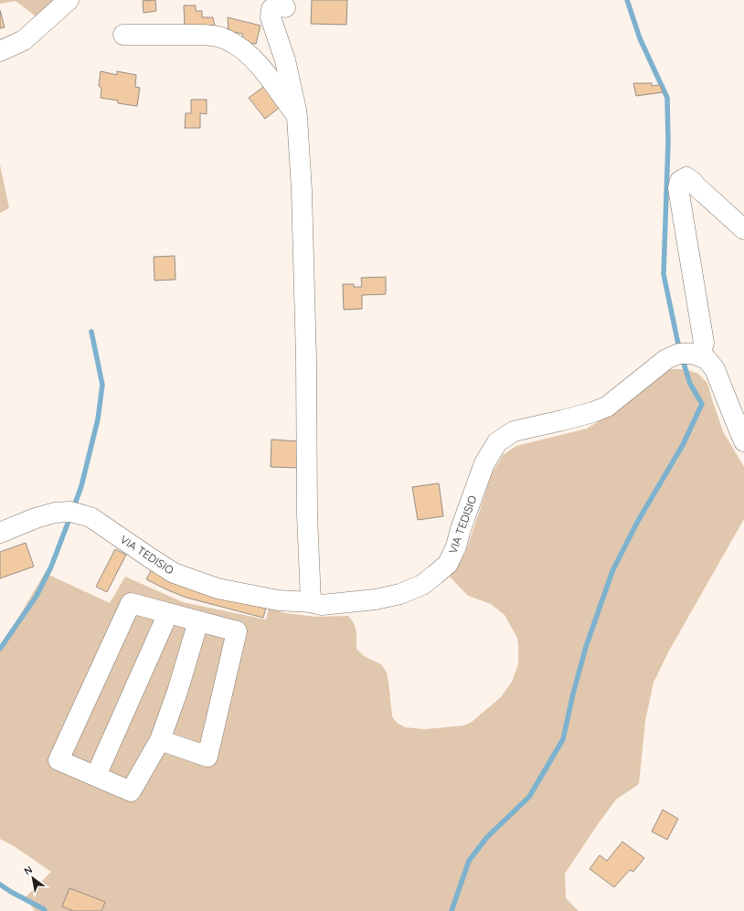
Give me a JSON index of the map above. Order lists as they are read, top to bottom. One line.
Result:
{"streets":{"street":["VIA TEDISIO"]},"north":"top left"}
